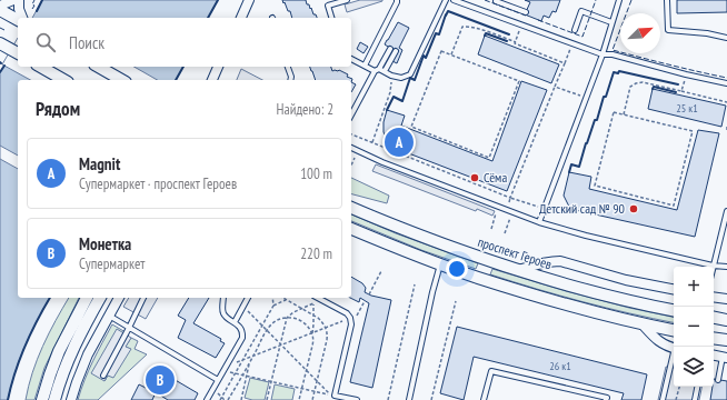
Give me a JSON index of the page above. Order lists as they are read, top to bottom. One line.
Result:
{"streets":{"street":["проспект Героев"]},"places":["Сёма","Детский сад № 90"],"house_numbers":["25 к1","26 к1"],"north":"top right","page":{"search":"Поиск","heading":["Рядом","Найдено: 2"],"pins":["A","B"],"list":[{"mark":"A","name":"Magnit","note":"Супермаркет · проспект Героев","value":"100 m"},{"mark":"B","name":"Монетка","note":"Супермаркет","value":"220 m"}],"map_buttons":["+","−"]}}
